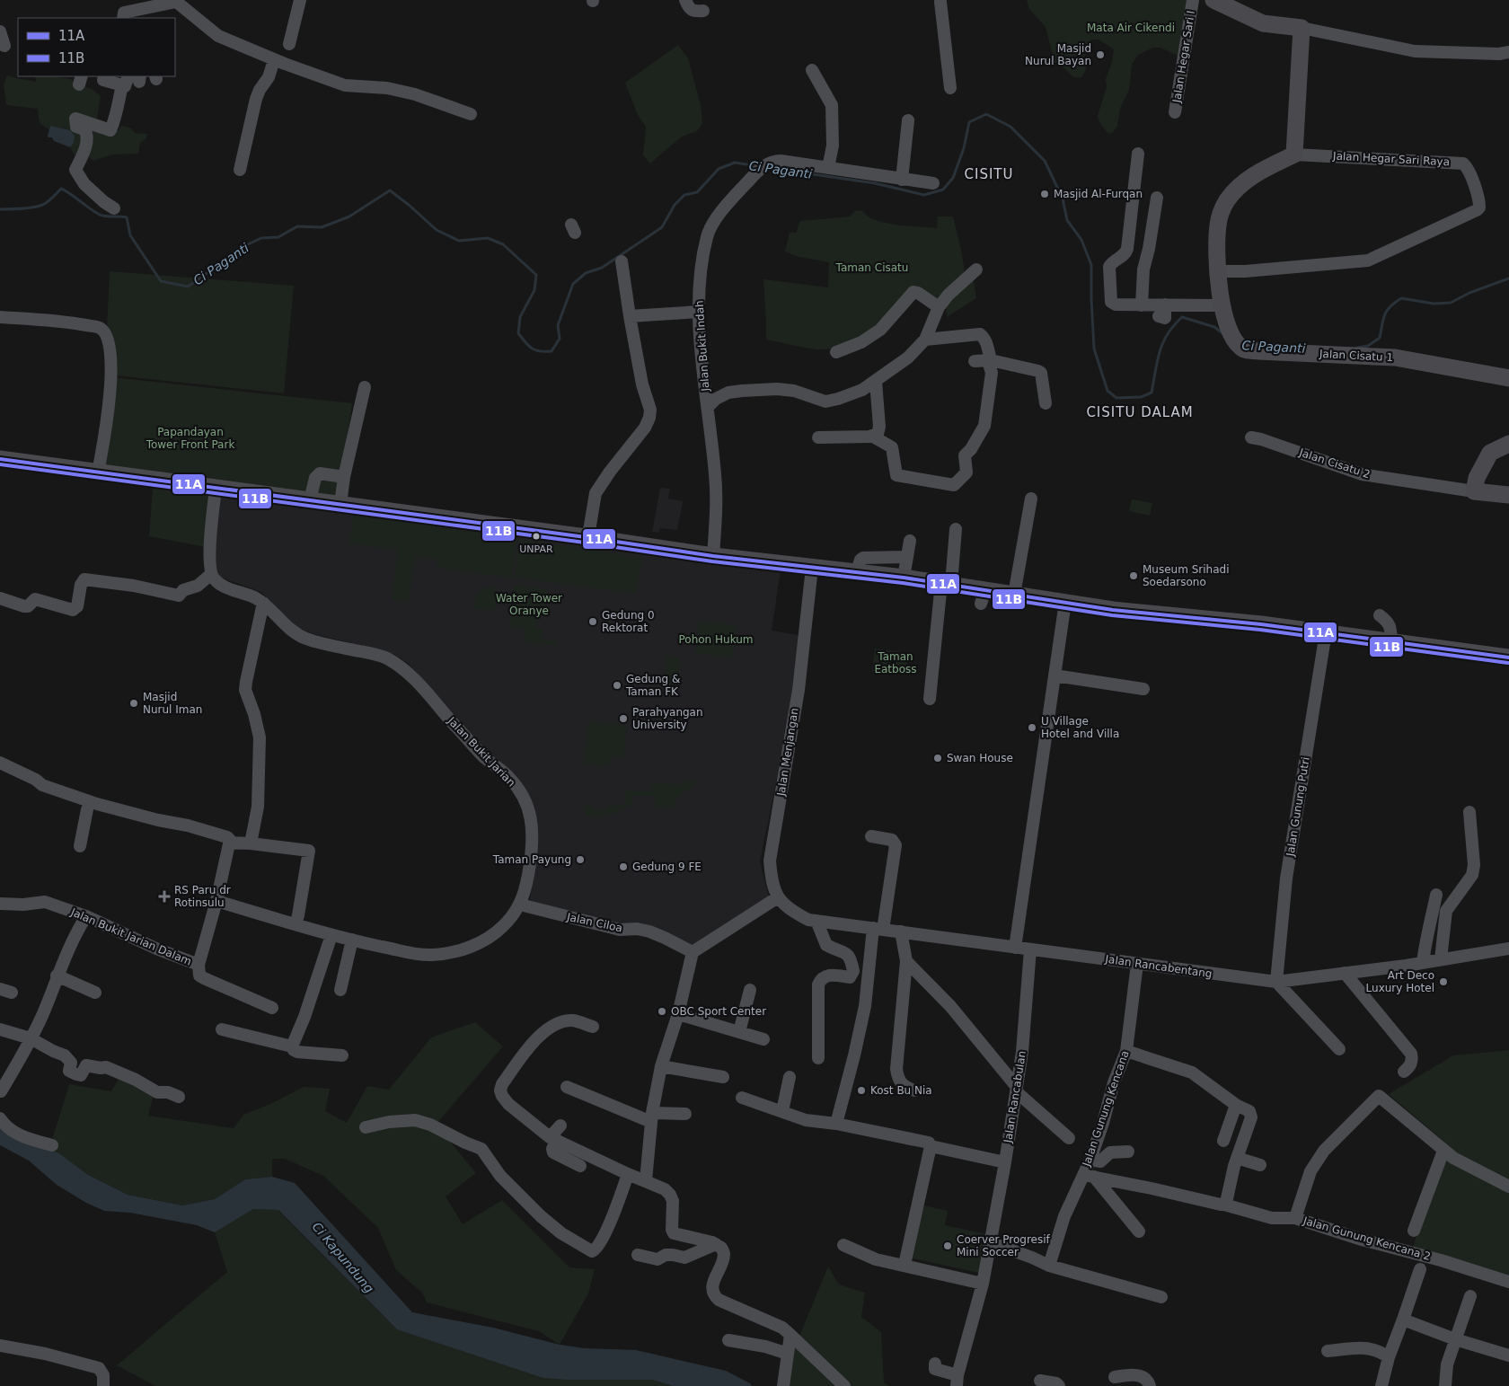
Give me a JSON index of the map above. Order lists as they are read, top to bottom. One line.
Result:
{"streets":{"main road":["Jalan Cisatu 1"],"street":["Jalan Hegar Sari I","Jalan Hegar Sari Raya","Jalan Bukit Indah","Jalan Cisatu 2","Jalan Bukit Jarian","Jalan Menjangan","Jalan Gunung Putri","Jalan Ciloa","Jalan Bukit Jarian Dalam","Jalan Rancabentang","Jalan Rancabulan","Jalan Gunung Kencana","Jalan Gunung Kencana 2"]},"crossings":[["Jalan Hegar Sari Raya","Jalan Cisatu 1"],["Jalan Bukit Jarian","Jalan Ciloa"],["Jalan Bukit Jarian","Jalan Bukit Jarian Dalam"],["Jalan Gunung Putri","Jalan Rancabentang"],["Jalan Rancabentang","Jalan Rancabulan"],["Jalan Rancabentang","Jalan Gunung Kencana"],["Jalan Gunung Kencana","Jalan Gunung Kencana 2"]],"districts":["CISITU","CISITU DALAM"],"water":["Ci Paganti","Ci Kapundung"],"parks":["Mata Air Cikendi","Taman Cisatu","Papandayan Tower Front Park","Water Tower Oranye","Pohon Hukum","Taman Eatboss"],"places":{"other":["Masjid Nurul Bayan","Masjid Al-Furqan","UNPAR","Museum Srihadi Soedarsono","Gedung 0 Rektorat","Gedung & Taman FK","Masjid Nurul Iman","Parahyangan University","U Village Hotel and Villa","Swan House","Taman Payung","Gedung 9 FE","Art Deco Luxury Hotel","OBC Sport Center","Kost Bu Nia","Coerver Progresif Mini Soccer"],"health":["RS Paru dr Rotinsulu"]},"lines":["transit line 11A","transit line 11B"],"legend":["11A","11B"]}
